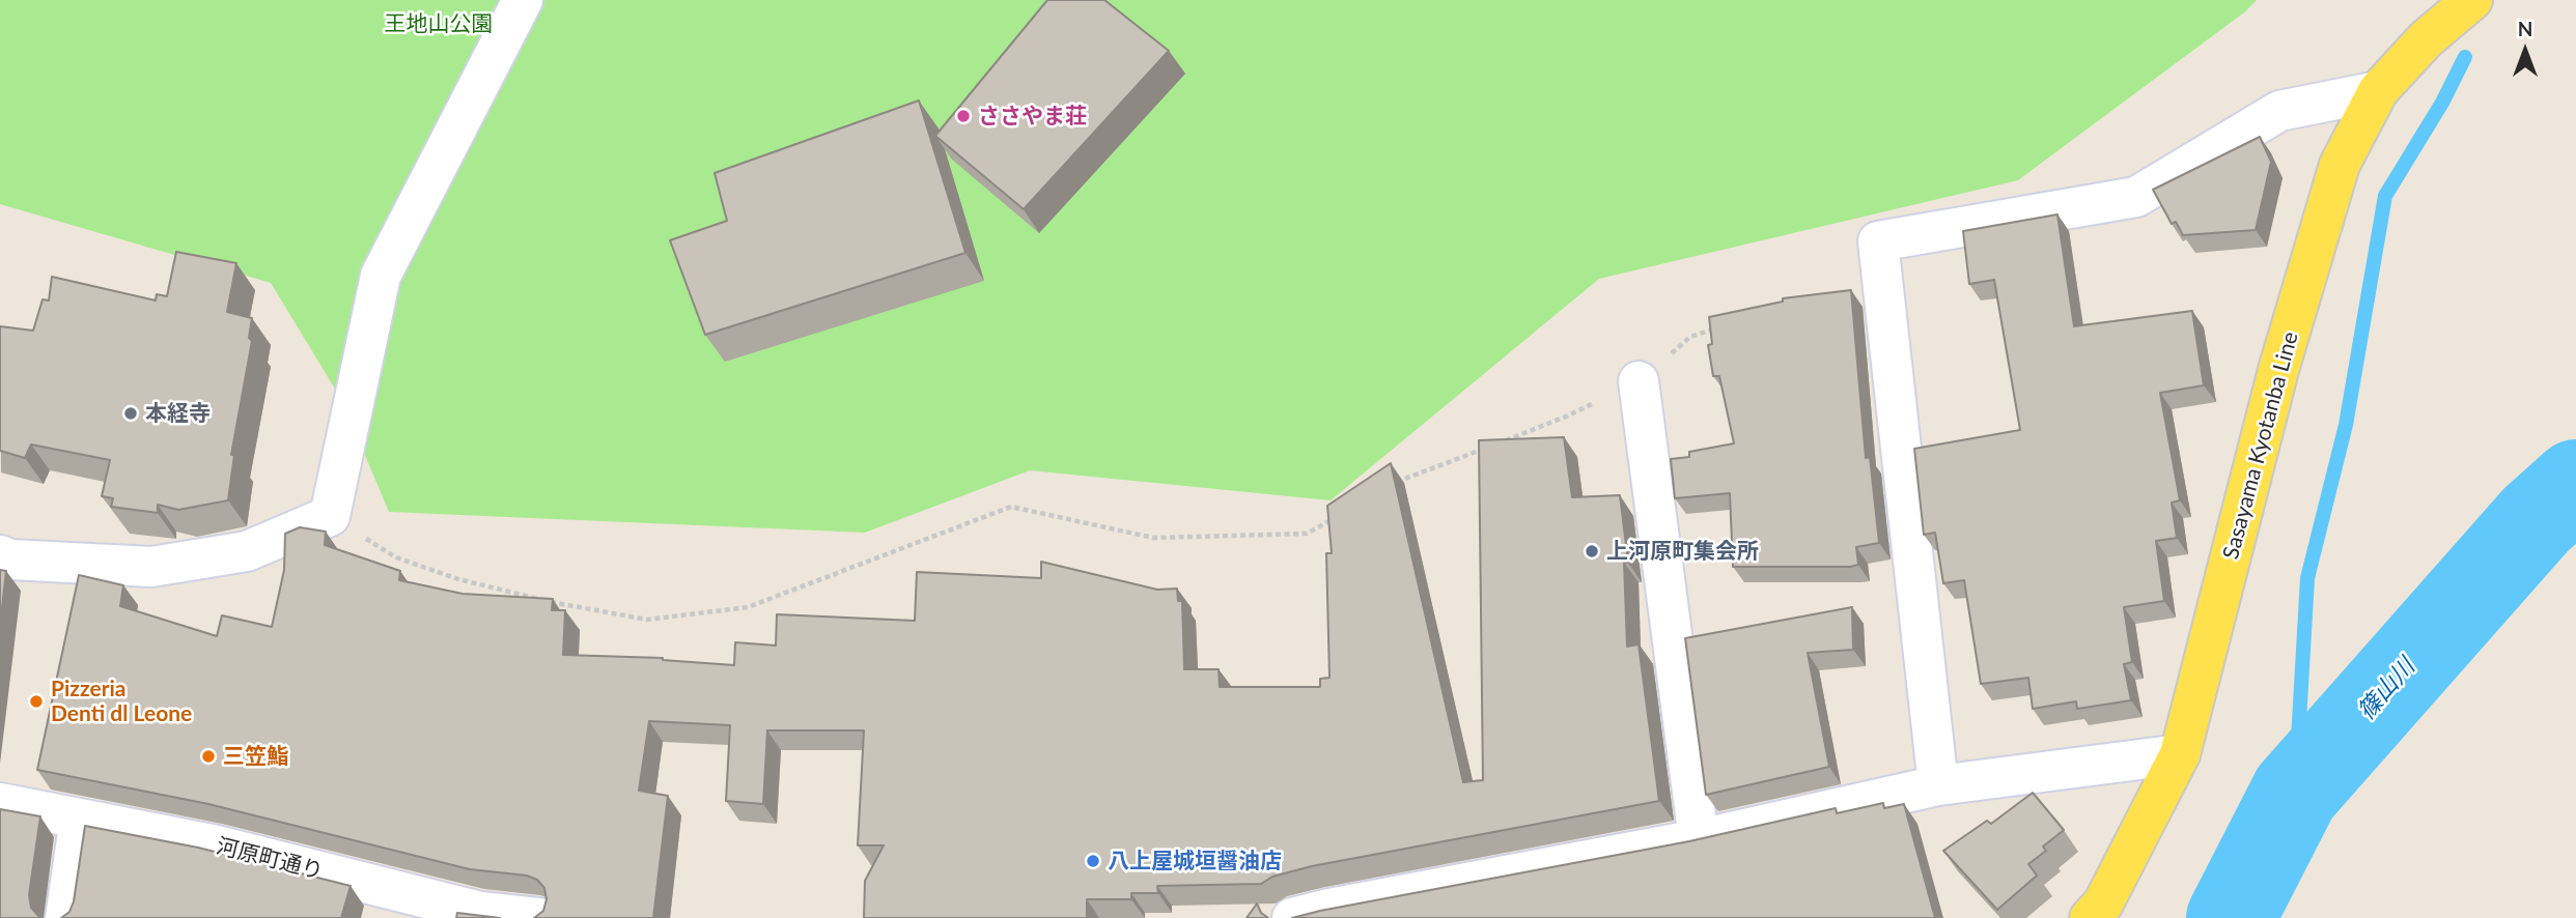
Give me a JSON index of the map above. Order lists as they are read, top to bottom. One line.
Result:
{"streets":{"main road":["Sasayama Kyotanba Line"],"street":["河原町通り"]},"water":["篠山川"],"parks":["王地山公園"],"places":["ささやま荘","本経寺","上河原町集会所","Pizzeria Denti dl Leone","三笠鮨","八上屋城垣醤油店"],"north":"top"}
